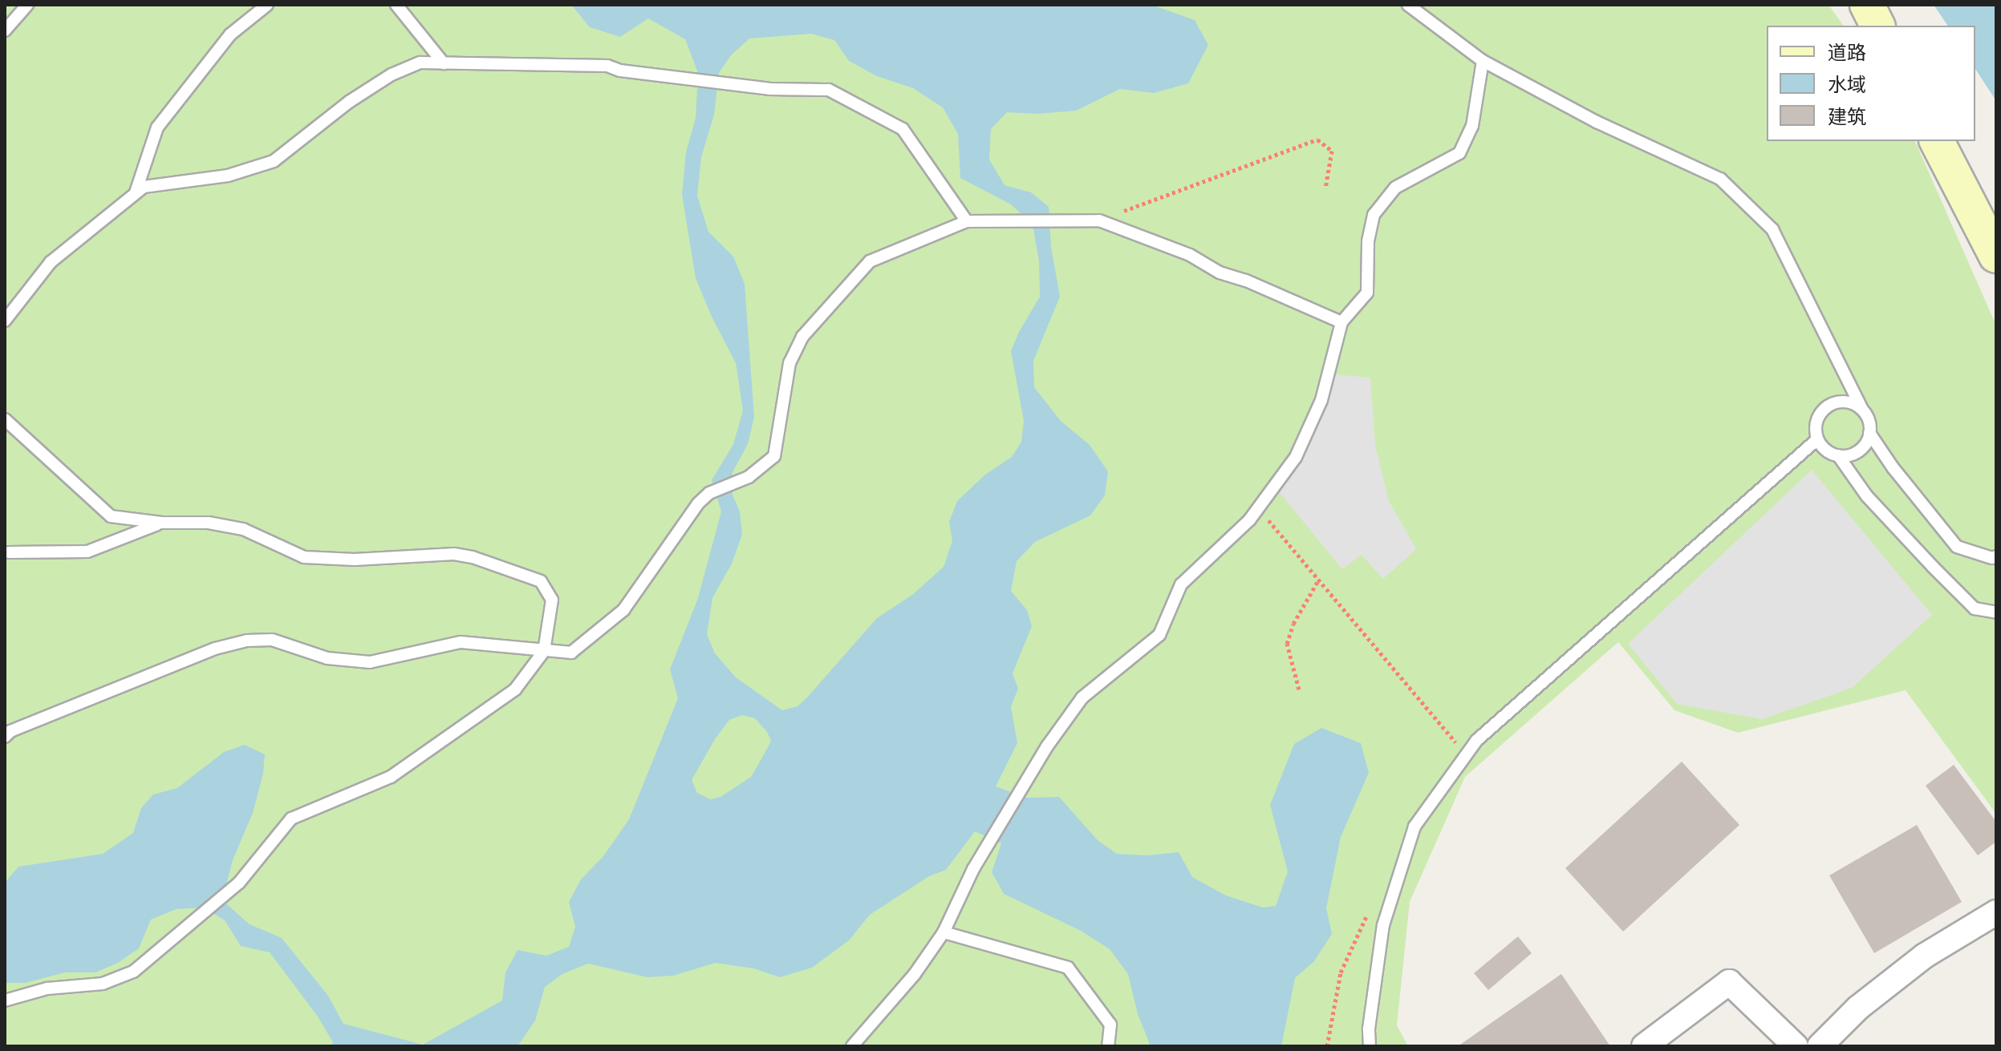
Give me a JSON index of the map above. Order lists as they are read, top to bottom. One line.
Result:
{"legend":["道路","水域","建筑"]}
